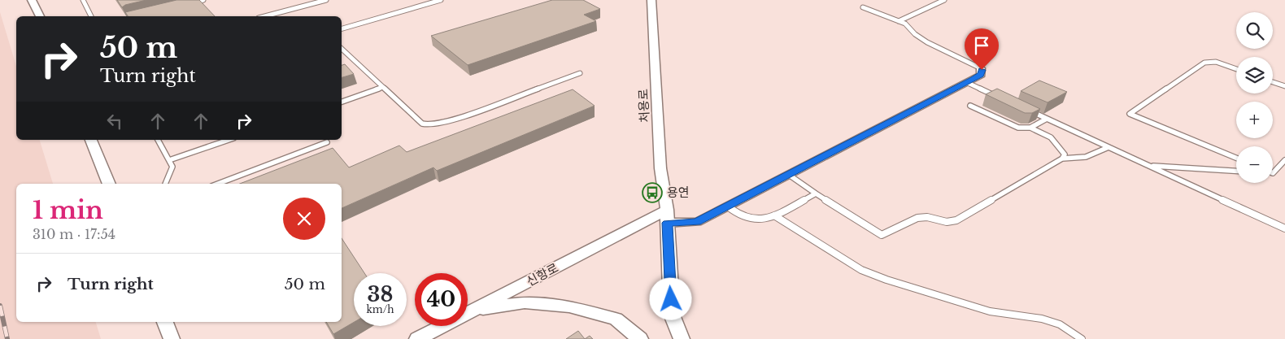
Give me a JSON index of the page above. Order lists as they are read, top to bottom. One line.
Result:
{"streets":{"street":["처용로","신항로"]},"crossings":[["처용로","신항로"]],"places":{"bus stop":["용연"]},"page":{"map_buttons":["+","−"],"turn":["50 m","Turn right"],"heading":["1 min","310 m · 17:54"],"list":[{"name":"Turn right","value":"50 m"}],"speed":"38 km/h","limit":"40"}}
